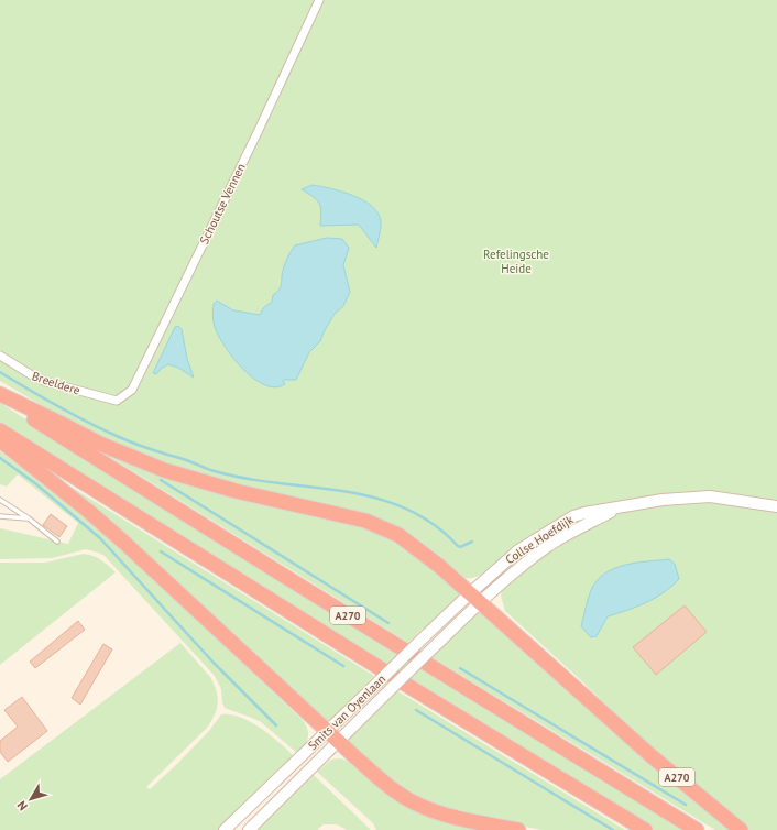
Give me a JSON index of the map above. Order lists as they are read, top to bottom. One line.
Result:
{"streets":{"highway":["A270"],"main road":["Collse Hoefdijk","Smits van Oyenlaan"],"street":["Schoutse Vennen","Breeldere"]},"crossings":[["Schoutse Vennen","Breeldere"],["Collse Hoefdijk","A270"],["Collse Hoefdijk","Smits van Oyenlaan"],["A270","Smits van Oyenlaan"]],"parks":["Refelingsche Heide"],"north":"bottom left"}
